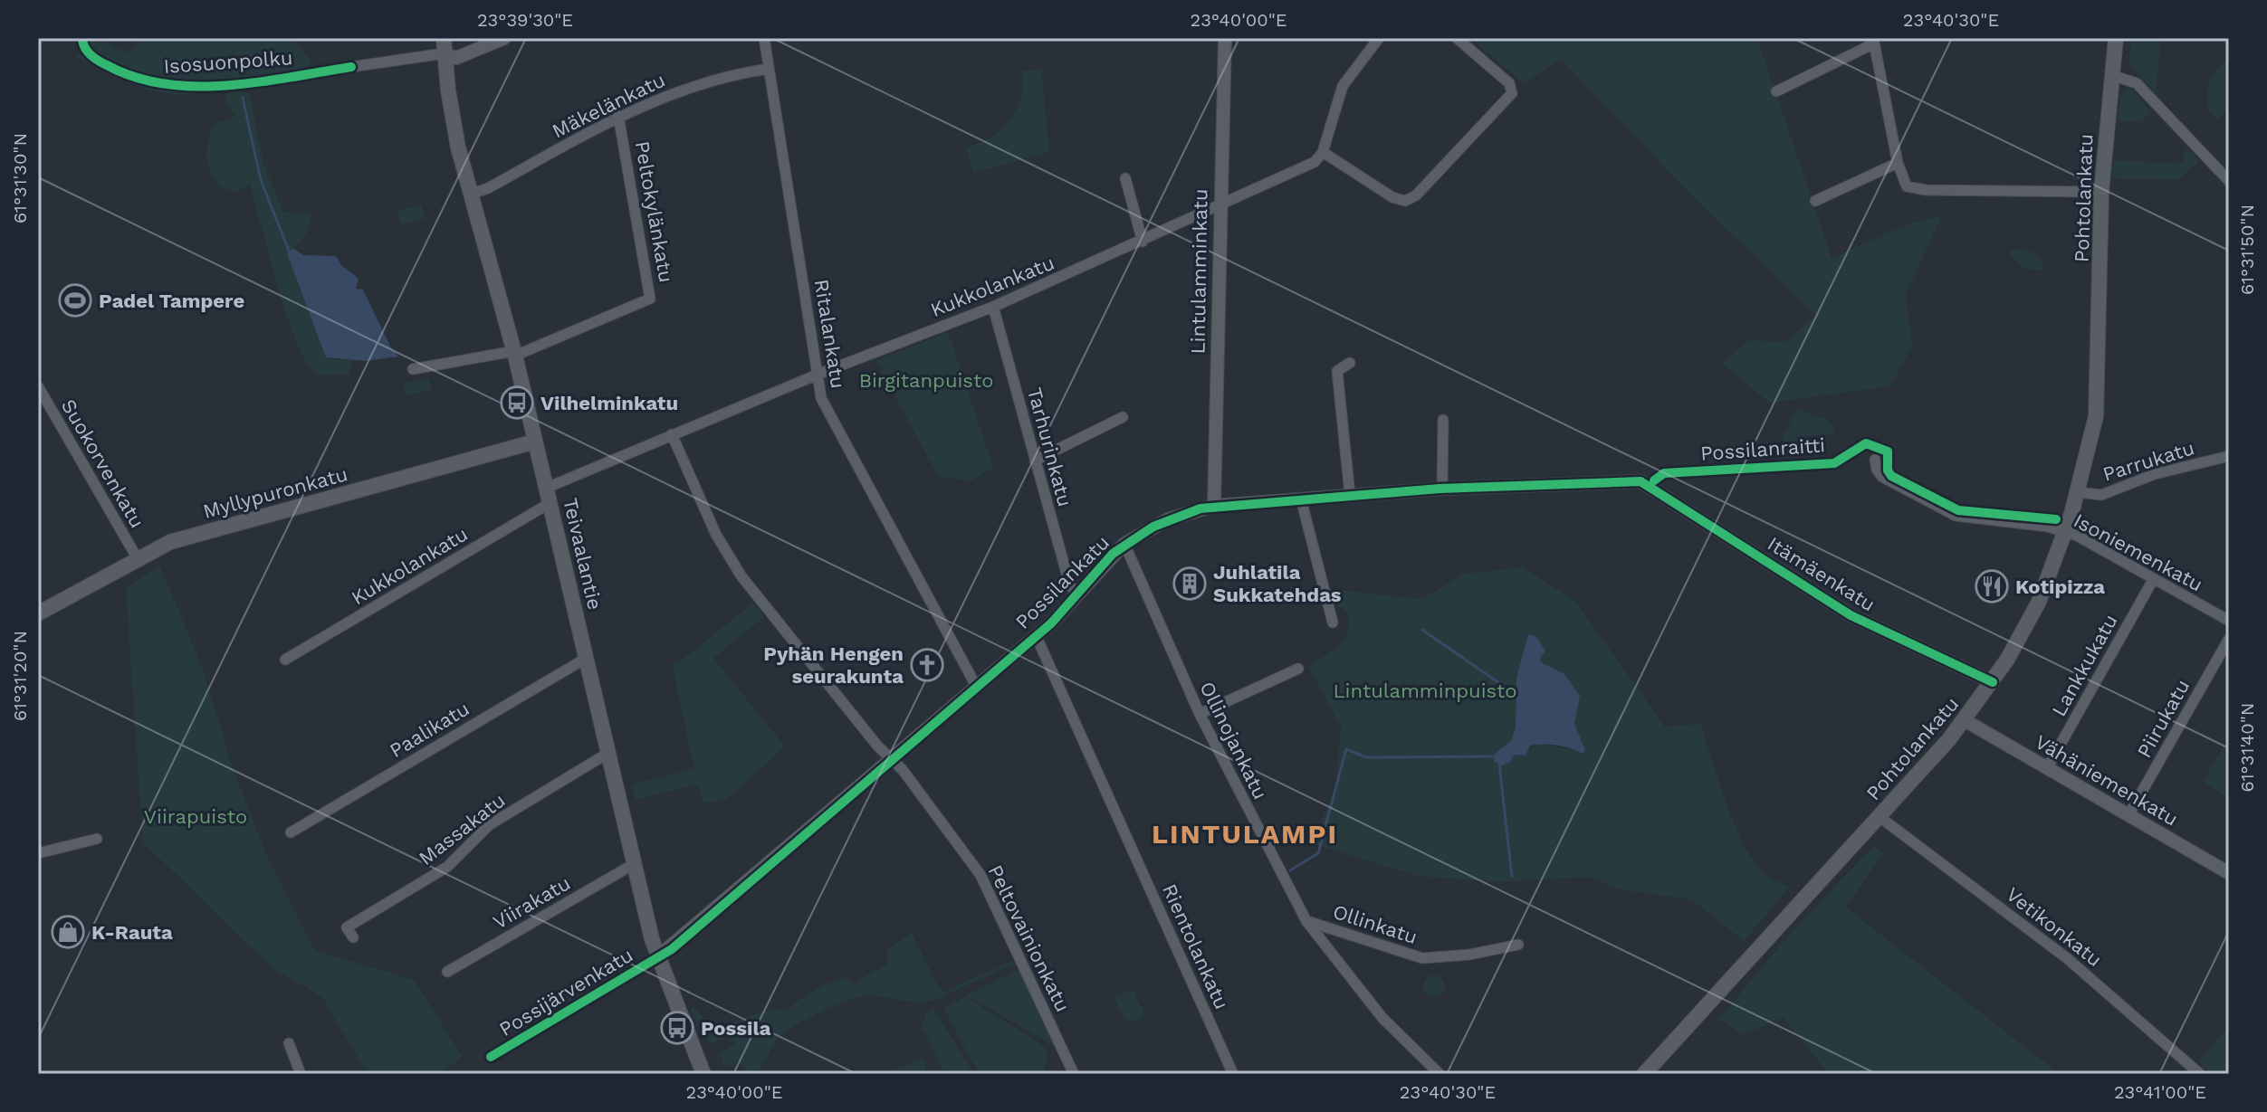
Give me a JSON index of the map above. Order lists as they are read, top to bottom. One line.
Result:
{"streets":{"main road":["Pohtolankatu","Myllypuronkatu","Teivaalantie"],"street":["Mäkelänkatu","Peltokylänkatu","Lintulamminkatu","Kukkolankatu","Ritalankatu","Tarhurinkatu","Parrukatu","Suokorvenkatu","Isoniemenkatu","Itämäenkatu","Possilankatu","Lankkukatu","Piirukatu","Paalikatu","Ollinojankatu","Vähäniemenkatu","Massakatu","Viirakatu","Ollinkatu","Vetikonkatu","Peltovainionkatu","Rientolankatu","Possijärvenkatu"],"cycle path":["Isosuonpolku","Possilanraitti"]},"crossings":[["Mäkelänkatu","Peltokylänkatu"],["Mäkelänkatu","Ritalankatu"],["Mäkelänkatu","Teivaalantie"],["Pohtolankatu","Parrukatu"],["Pohtolankatu","Isoniemenkatu"],["Pohtolankatu","Itämäenkatu"],["Pohtolankatu","Vähäniemenkatu"],["Pohtolankatu","Vetikonkatu"],["Peltokylänkatu","Teivaalantie"],["Lintulamminkatu","Kukkolankatu"],["Lintulamminkatu","Possilankatu"],["Kukkolankatu","Ritalankatu"],["Kukkolankatu","Tarhurinkatu"],["Kukkolankatu","Teivaalantie"],["Kukkolankatu","Peltovainionkatu"],["Ritalankatu","Possilankatu"],["Tarhurinkatu","Possilankatu"],["Suokorvenkatu","Myllypuronkatu"],["Myllypuronkatu","Teivaalantie"],["Isoniemenkatu","Lankkukatu"],["Teivaalantie","Possilankatu"],["Teivaalantie","Paalikatu"],["Teivaalantie","Massakatu"],["Teivaalantie","Viirakatu"],["Teivaalantie","Possijärvenkatu"],["Itämäenkatu","Possilankatu"],["Possilankatu","Ollinojankatu"],["Possilankatu","Peltovainionkatu"],["Possilankatu","Rientolankatu"],["Possilankatu","Possijärvenkatu"],["Lankkukatu","Vähäniemenkatu"],["Piirukatu","Vähäniemenkatu"],["Ollinojankatu","Ollinkatu"]],"districts":["LINTULAMPI"],"parks":["Birgitanpuisto","Lintulamminpuisto","Viirapuisto"],"places":{"sports":["Padel Tampere"],"bus stop":["Vilhelminkatu","Possila"],"building":["Juhlatila Sukkatehdas"],"restaurant":["Kotipizza"],"church":["Pyhän Hengen seurakunta"],"shop":["K-Rauta"]},"coordinates":["23°39'30\"E","23°40'00\"E","23°40'30\"E","61°31'30\"N","61°31'50\"N","61°31'20\"N","61°31'40\"N","23°41'00\"E"]}
